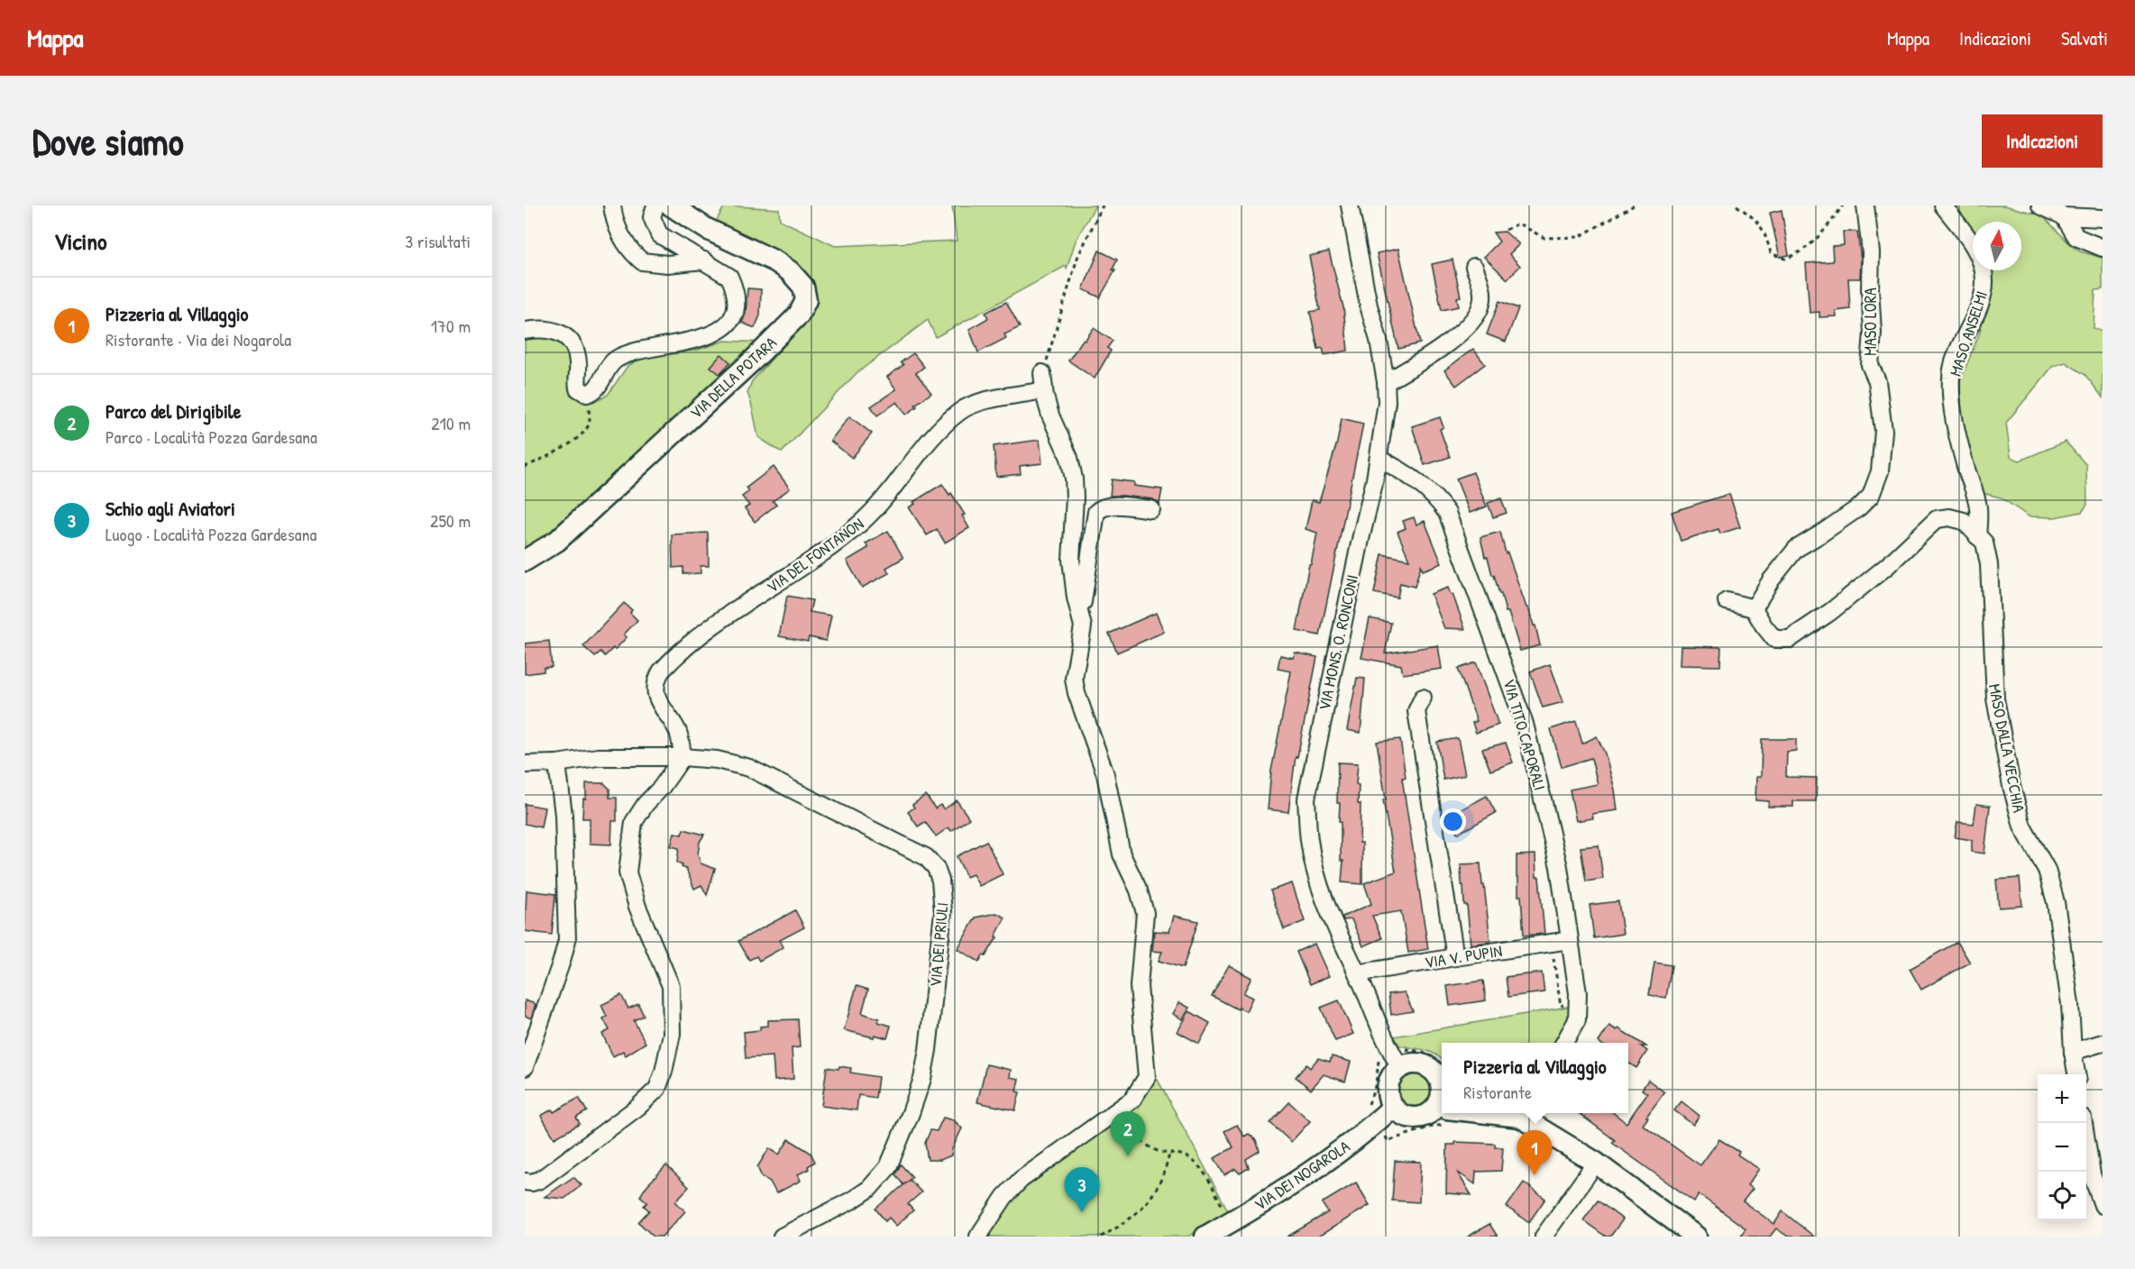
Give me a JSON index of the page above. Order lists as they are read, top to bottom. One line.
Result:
{"streets":{"street":["MASO LORA","MASO ANSELMI","VIA DELLA POTARA","VIA DEL FONTANON","VIA MONS. O. RONCONI","VIA TITO CAPORALI","MASO DALLA VECCHIA","VIA DEI PRIULI","VIA V. PUPIN","VIA DEI NOGAROLA"]},"crossings":[["MASO ANSELMI","MASO DALLA VECCHIA"],["VIA DEL FONTANON","VIA DEI PRIULI"],["VIA MONS. O. RONCONI","VIA TITO CAPORALI"],["VIA MONS. O. RONCONI","VIA V. PUPIN"],["VIA TITO CAPORALI","VIA V. PUPIN"]],"north":"top","page":{"header":"Mappa","nav":["Mappa","Indicazioni","Salvati"],"buttons":"Indicazioni","title":"Dove siamo","heading":["Vicino","3 risultati"],"list":[{"mark":"1","name":"Pizzeria al Villaggio","note":"Ristorante · Via dei Nogarola","value":"170 m"},{"mark":"2","name":"Parco del Dirigibile","note":"Parco · Località Pozza Gardesana","value":"210 m"},{"mark":"3","name":"Schio agli Aviatori","note":"Luogo · Località Pozza Gardesana","value":"250 m"}],"popup":["Pizzeria al Villaggio","Ristorante"],"map_buttons":["+","−"],"pins":["2","1","3"]}}
